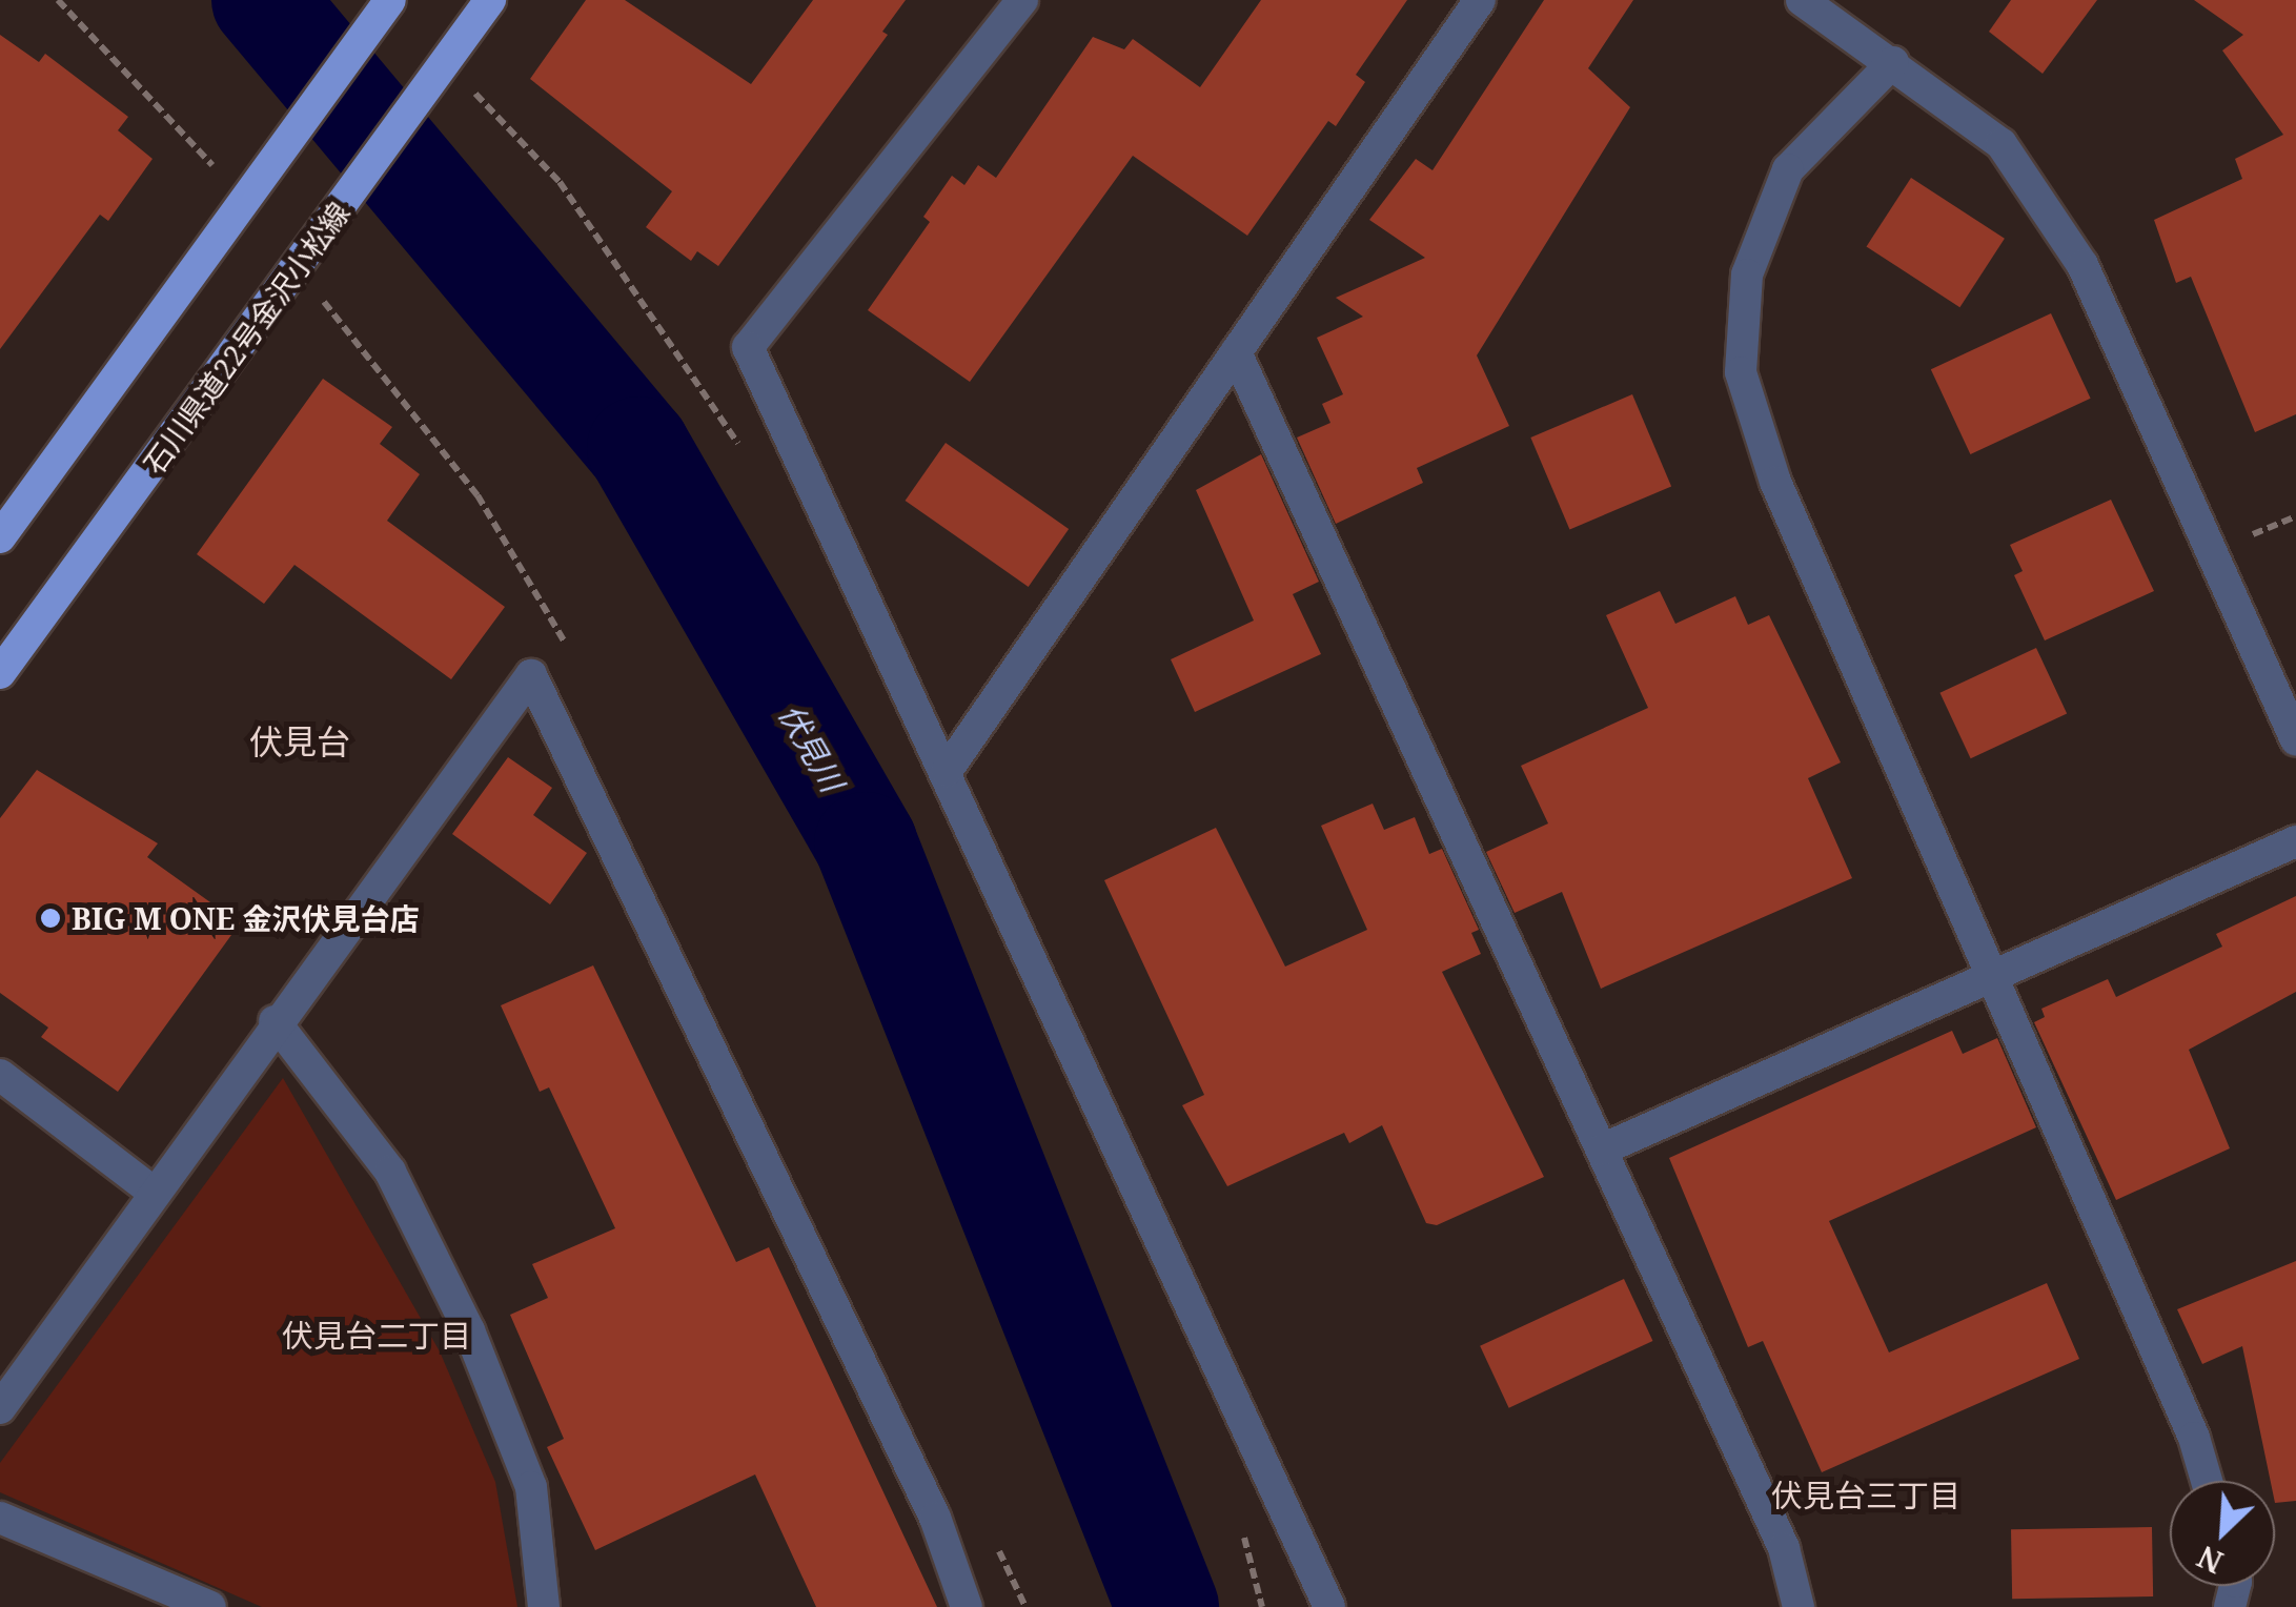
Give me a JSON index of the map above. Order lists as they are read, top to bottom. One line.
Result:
{"streets":{"main road":["石川県道22号金沢小松線"]},"districts":["伏見台","伏見台二丁目","伏見台三丁目"],"water":["伏見川"],"places":["BIG M ONE 金沢伏見台店"],"north":"bottom left"}
